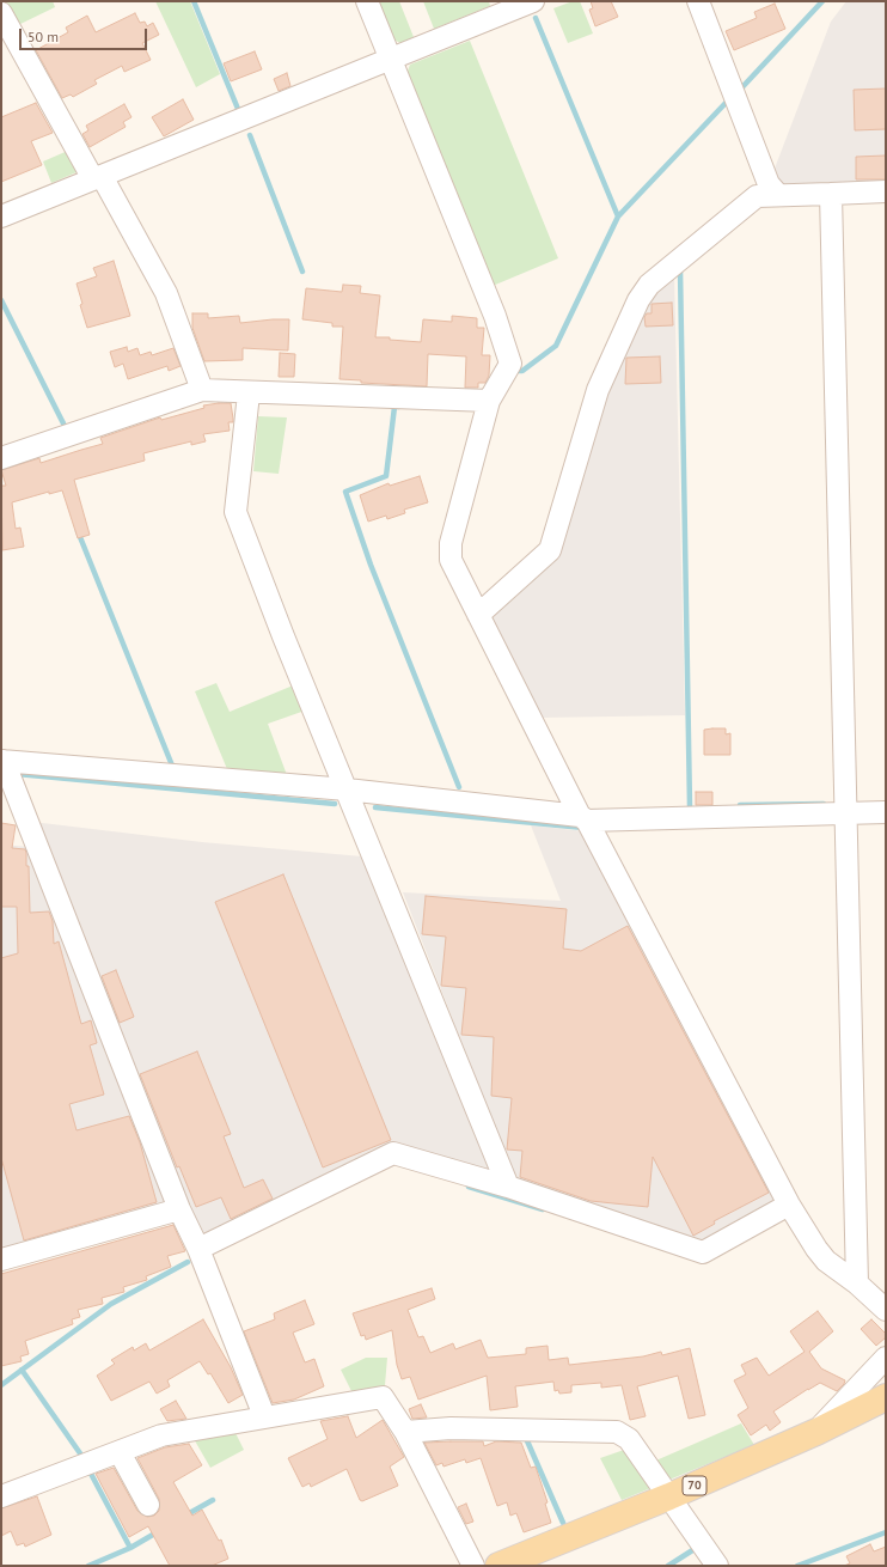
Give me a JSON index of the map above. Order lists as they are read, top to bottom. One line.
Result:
{"streets":{"main road":["70"]},"scale_bar":"50 m"}
